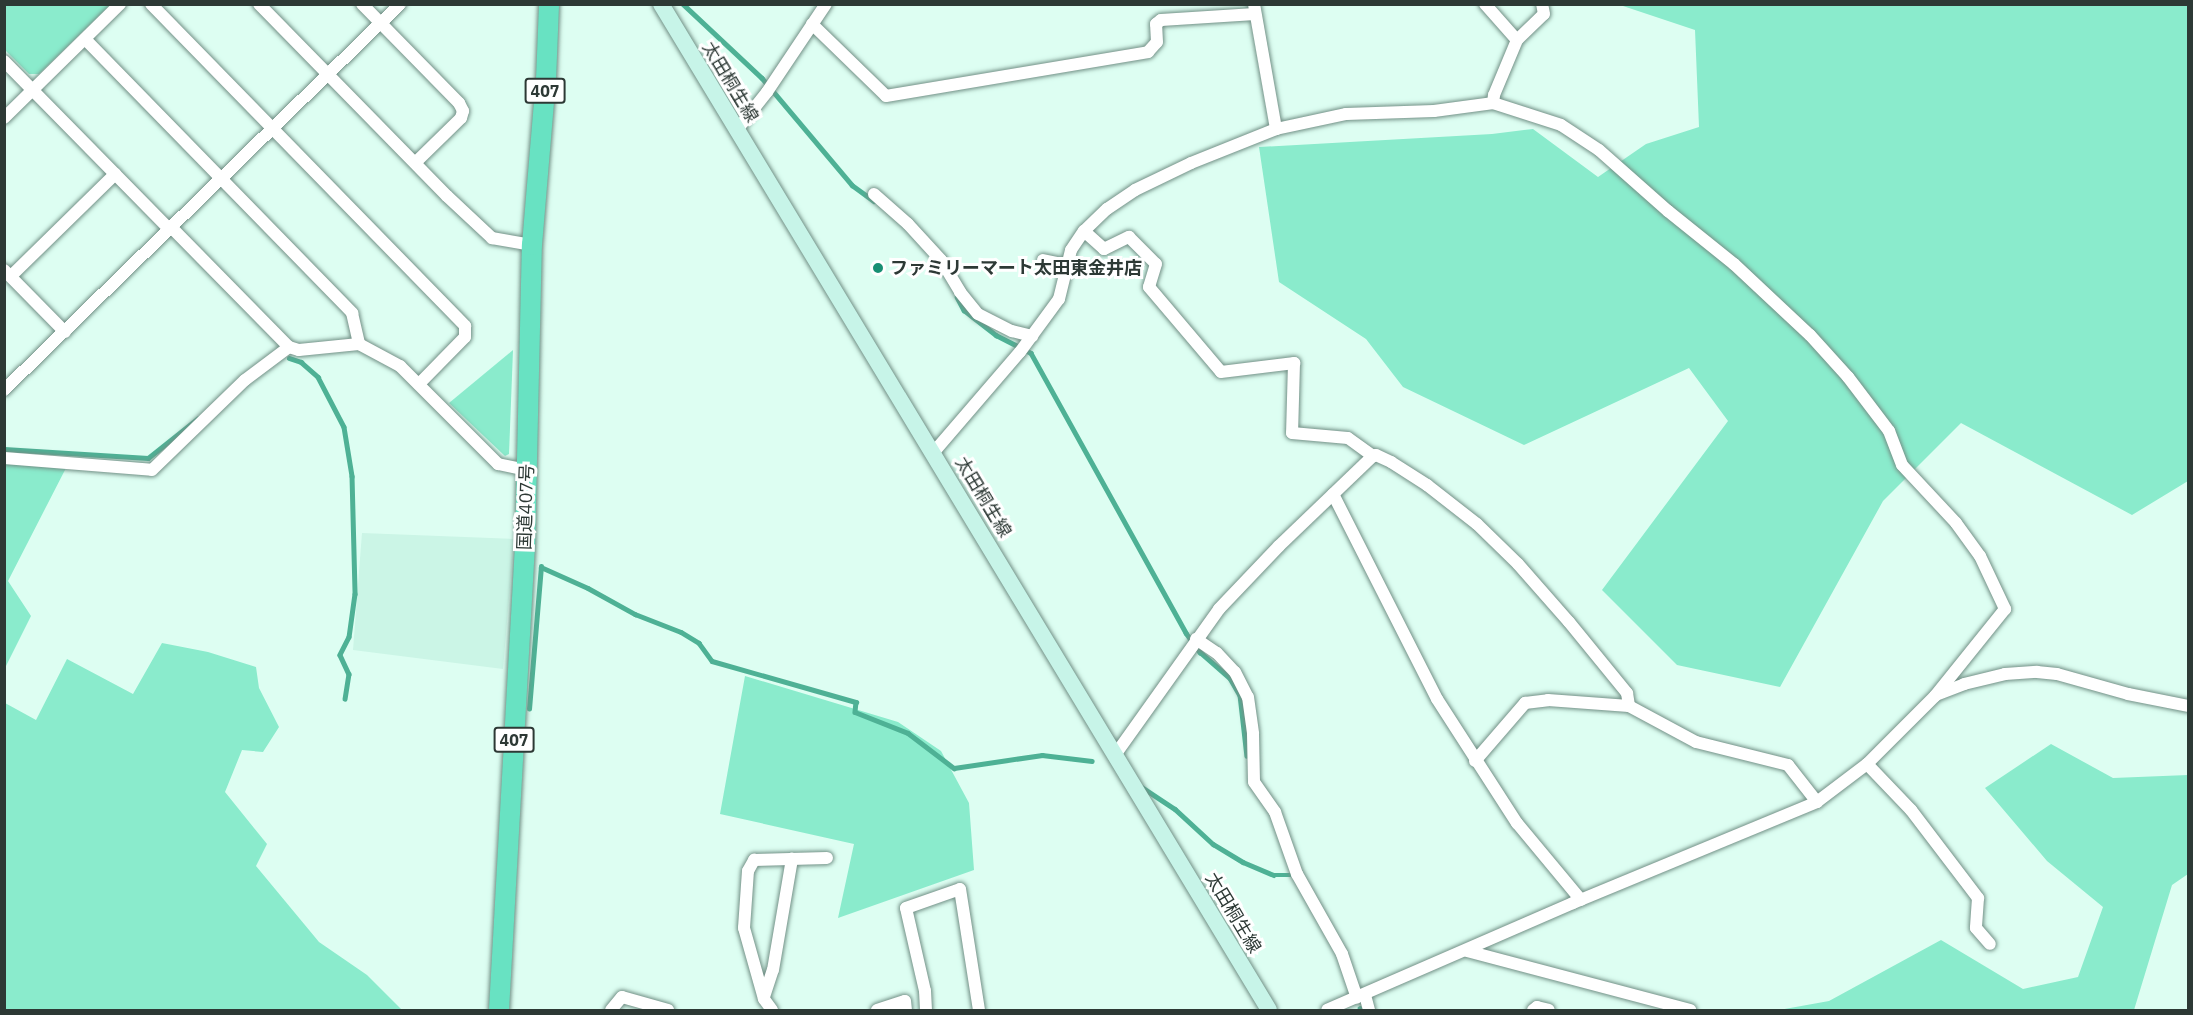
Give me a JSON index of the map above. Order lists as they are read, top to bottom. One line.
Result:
{"streets":{"highway":["407","国道407号"],"main road":["太田桐生線"]},"places":["ファミリーマート太田東金井店"]}
